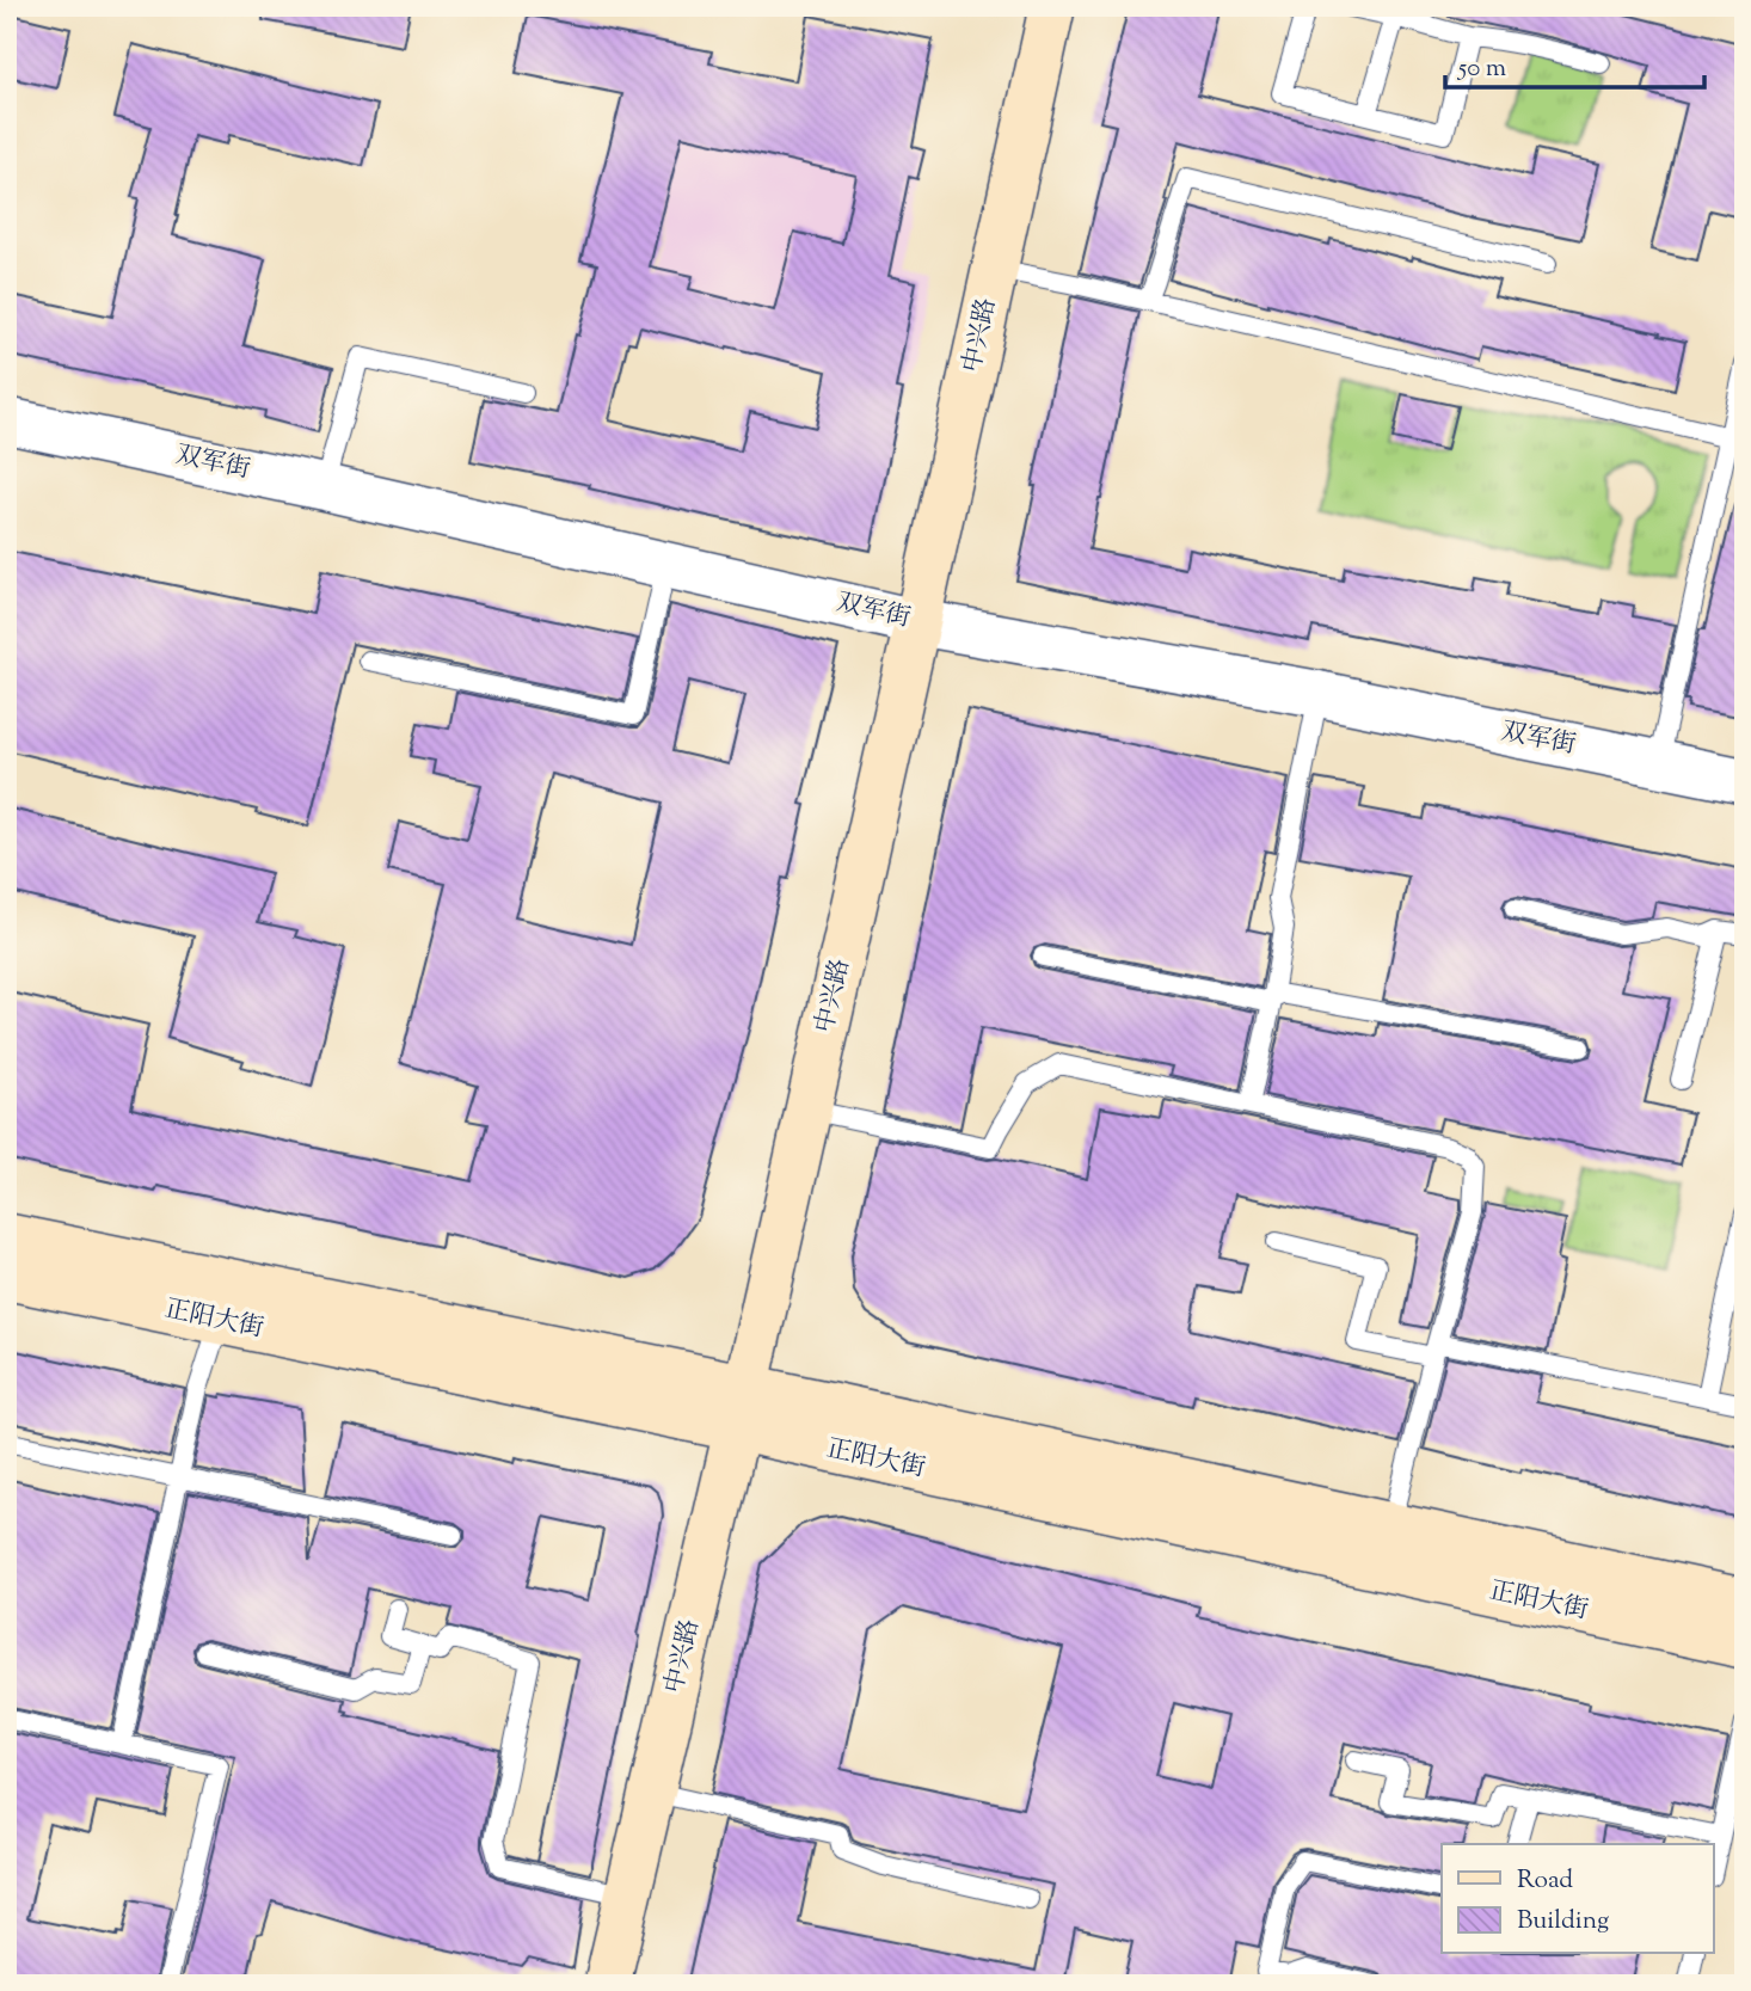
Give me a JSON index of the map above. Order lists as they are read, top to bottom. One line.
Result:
{"streets":{"main road":["中兴路","正阳大街"],"street":["双军街"]},"crossings":[["中兴路","双军街"],["中兴路","正阳大街"]],"legend":["Road","Building"],"scale_bar":"50 m"}
